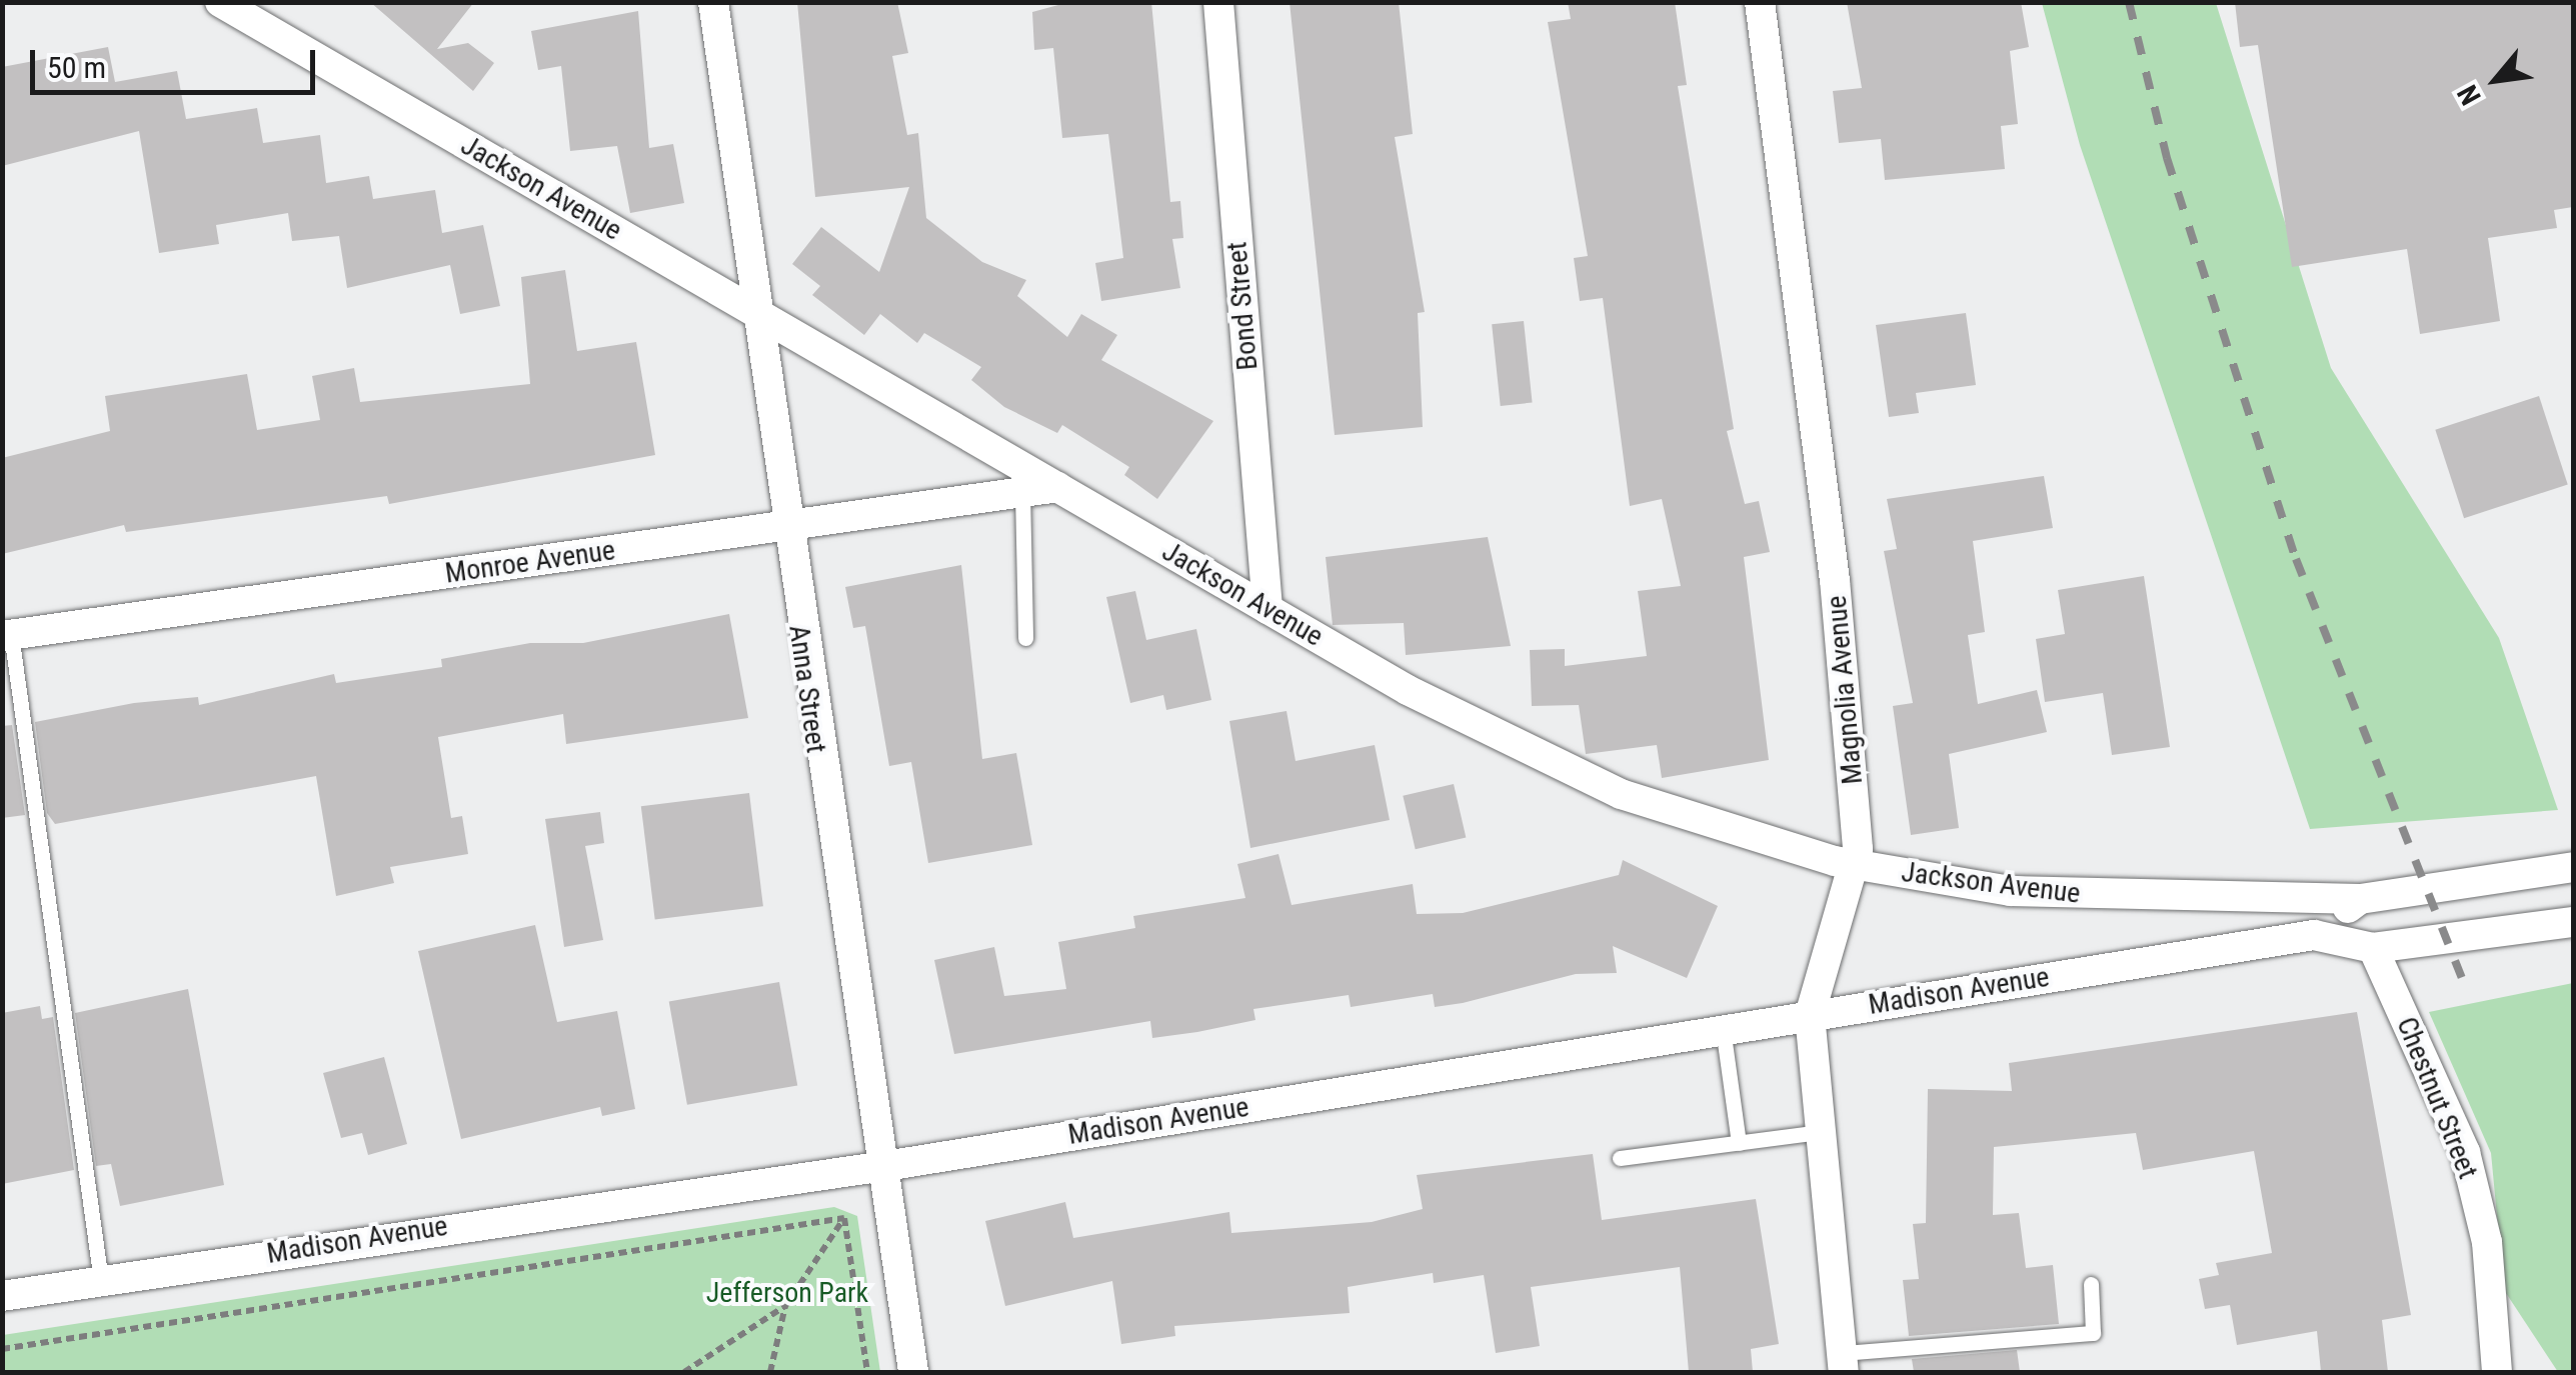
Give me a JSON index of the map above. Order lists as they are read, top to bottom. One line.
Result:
{"streets":{"street":["Jackson Avenue","Bond Street","Monroe Avenue","Anna Street","Magnolia Avenue","Madison Avenue","Chestnut Street"]},"crossings":[["Jackson Avenue","Bond Street"],["Jackson Avenue","Monroe Avenue"],["Jackson Avenue","Anna Street"],["Jackson Avenue","Magnolia Avenue"],["Jackson Avenue","Madison Avenue"],["Monroe Avenue","Anna Street"],["Anna Street","Madison Avenue"],["Magnolia Avenue","Madison Avenue"],["Madison Avenue","Chestnut Street"]],"parks":["Jefferson Park"],"scale_bar":"50 m","north":"bottom left"}
